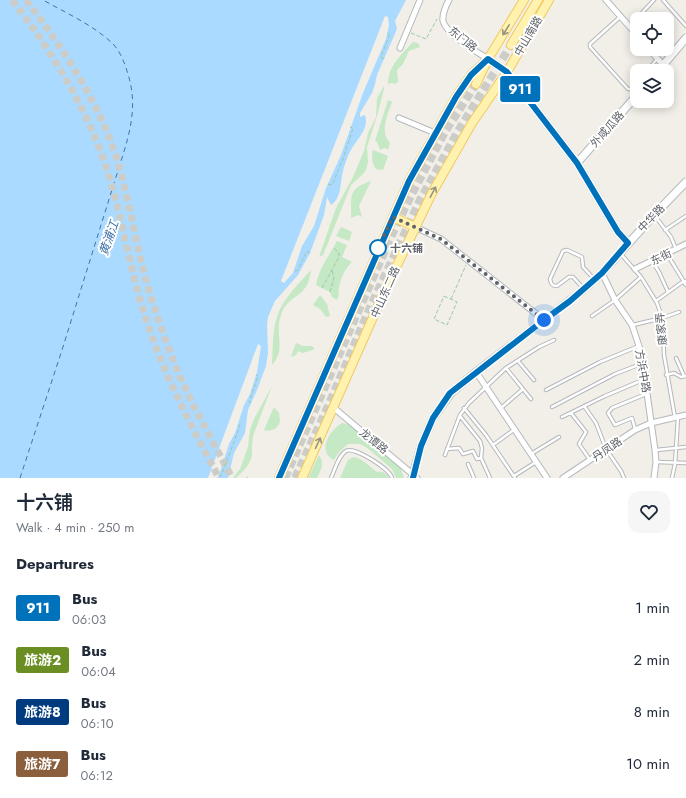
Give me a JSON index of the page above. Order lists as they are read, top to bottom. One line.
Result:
{"streets":{"main road":["中山南路","中山东二路"],"street":["东门路","外咸瓜路","中华路","东街","方浜中路","龙谭路","丹凤路"],"lane":["康家弄"]},"crossings":[["中山南路","东门路"],["中山南路","中山东二路"],["东门路","外咸瓜路"],["东门路","中华路"],["东门路","中山东二路"],["中华路","康家弄"],["中华路","方浜中路"],["中华路","龙谭路"],["东街","康家弄"],["中山东二路","龙谭路"],["康家弄","丹凤路"],["方浜中路","丹凤路"]],"water":["黄浦江"],"places":["十六铺"],"lines":["bus line 911"],"page":{"on_map":"911","heading":[["十六铺","Walk · 4 min · 250 m"],"Departures"],"list":[{"mark":"911","name":"Bus","note":"06:03","value":"1 min"},{"mark":"旅游2","name":"Bus","note":"06:04","value":"2 min"},{"mark":"旅游8","name":"Bus","note":"06:10","value":"8 min"},{"mark":"旅游7","name":"Bus","note":"06:12","value":"10 min"}]}}
